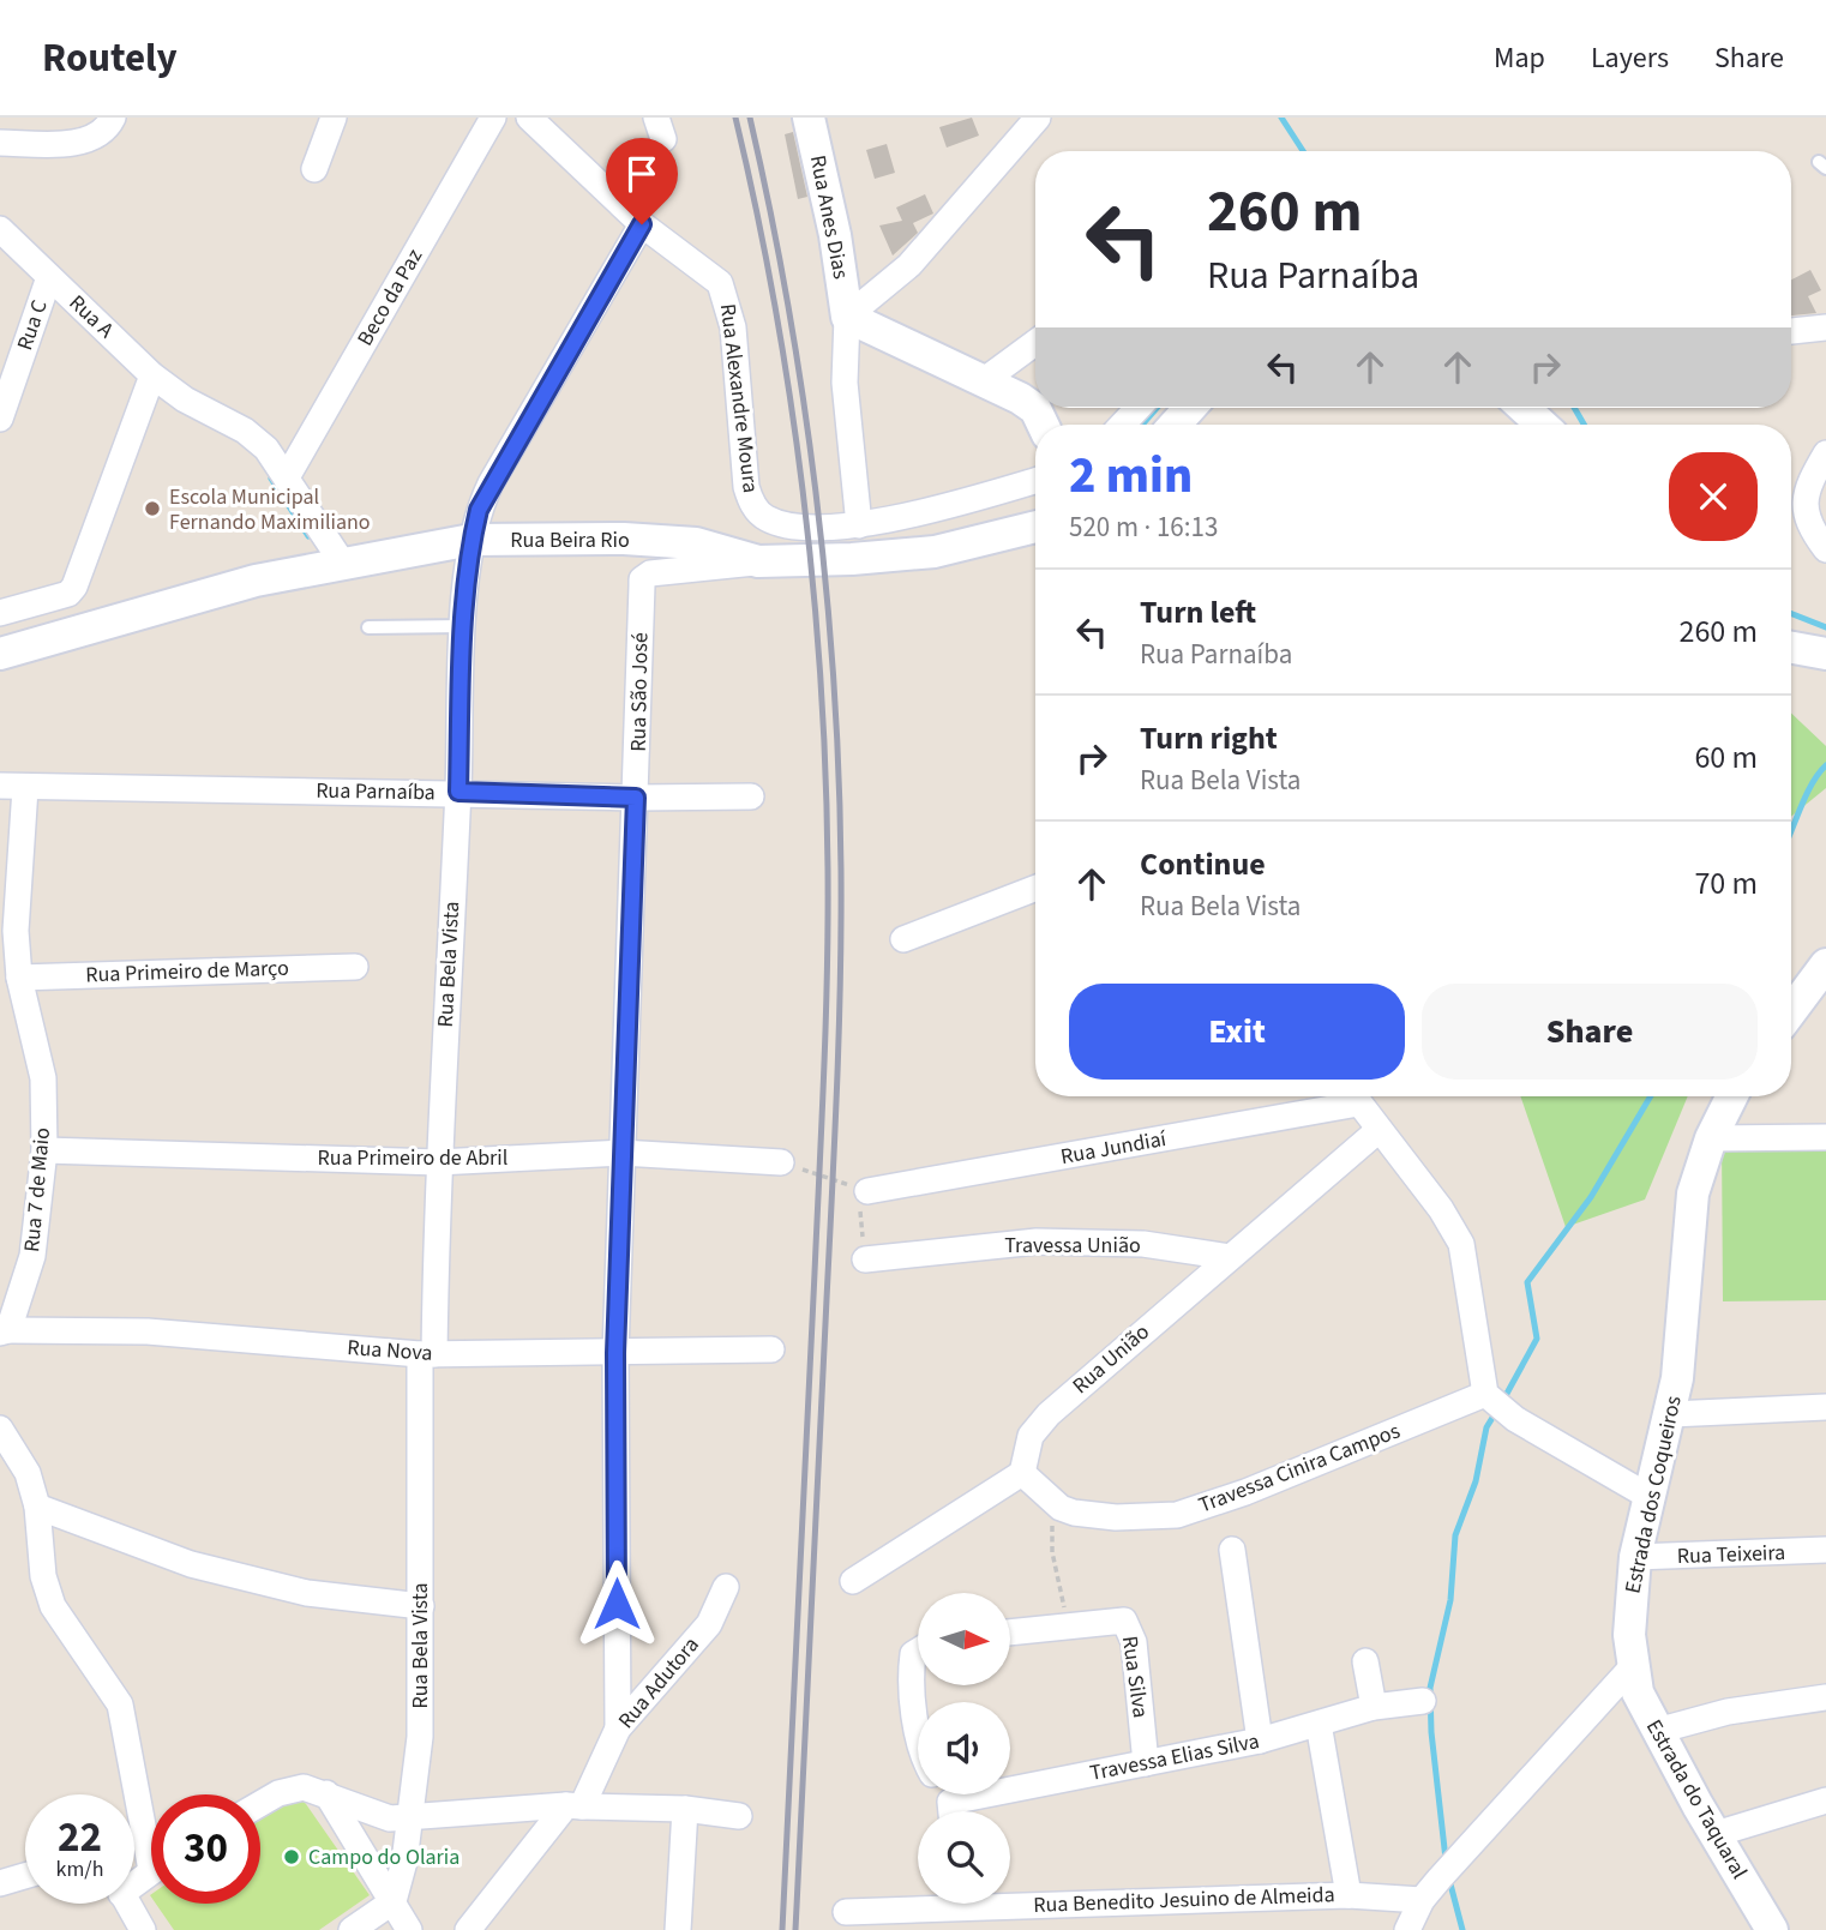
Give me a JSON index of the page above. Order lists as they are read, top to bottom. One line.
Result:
{"streets":{"street":["Rua Anes Dias","Beco da Paz","Rua A","Rua C","Rua Alexandre Moura","Rua Beira Rio","Rua São José","Rua Parnaíba","Rua Bela Vista","Rua Primeiro de Março","Rua Jundiaí","Rua Primeiro de Abril","Rua 7 de Maio","Travessa União","Rua Nova","Rua União","Travessa Cinira Campos","Estrada dos Coqueiros","Rua Teixeira","Rua Silva","Rua Adutora","Travessa Elias Silva","Estrada do Taquaral","Rua Benedito Jesuino de Almeida"]},"crossings":[["Beco da Paz","Rua A"],["Rua A","Rua C"],["Rua A","Rua Beira Rio"],["Rua Alexandre Moura","Rua Bela Vista"],["Rua Beira Rio","Rua São José"],["Rua Beira Rio","Rua Bela Vista"],["Rua São José","Rua Parnaíba"],["Rua São José","Rua Primeiro de Abril"],["Rua São José","Rua Nova"],["Rua São José","Rua Adutora"],["Rua Parnaíba","Rua Bela Vista"],["Rua Parnaíba","Rua 7 de Maio"],["Rua Bela Vista","Rua Primeiro de Abril"],["Rua Bela Vista","Rua Nova"],["Rua Primeiro de Março","Rua 7 de Maio"],["Rua Primeiro de Abril","Rua 7 de Maio"],["Rua 7 de Maio","Rua Nova"],["Travessa União","Rua União"],["Estrada dos Coqueiros","Rua Teixeira"],["Estrada dos Coqueiros","Estrada do Taquaral"],["Rua Silva","Travessa Elias Silva"]],"places":["Escola Municipal Fernando Maximiliano","Campo do Olaria"],"north":"right","page":{"header":"Routely","nav":["Map","Layers","Share"],"turn":["260 m","Rua Parnaíba"],"heading":["2 min","520 m · 16:13"],"list":[{"name":"Turn left","note":"Rua Parnaíba","value":"260 m"},{"name":"Turn right","note":"Rua Bela Vista","value":"60 m"},{"name":"Continue","note":"Rua Bela Vista","value":"70 m"}],"buttons":["Exit","Share"],"speed":"22 km/h","limit":"30"}}
